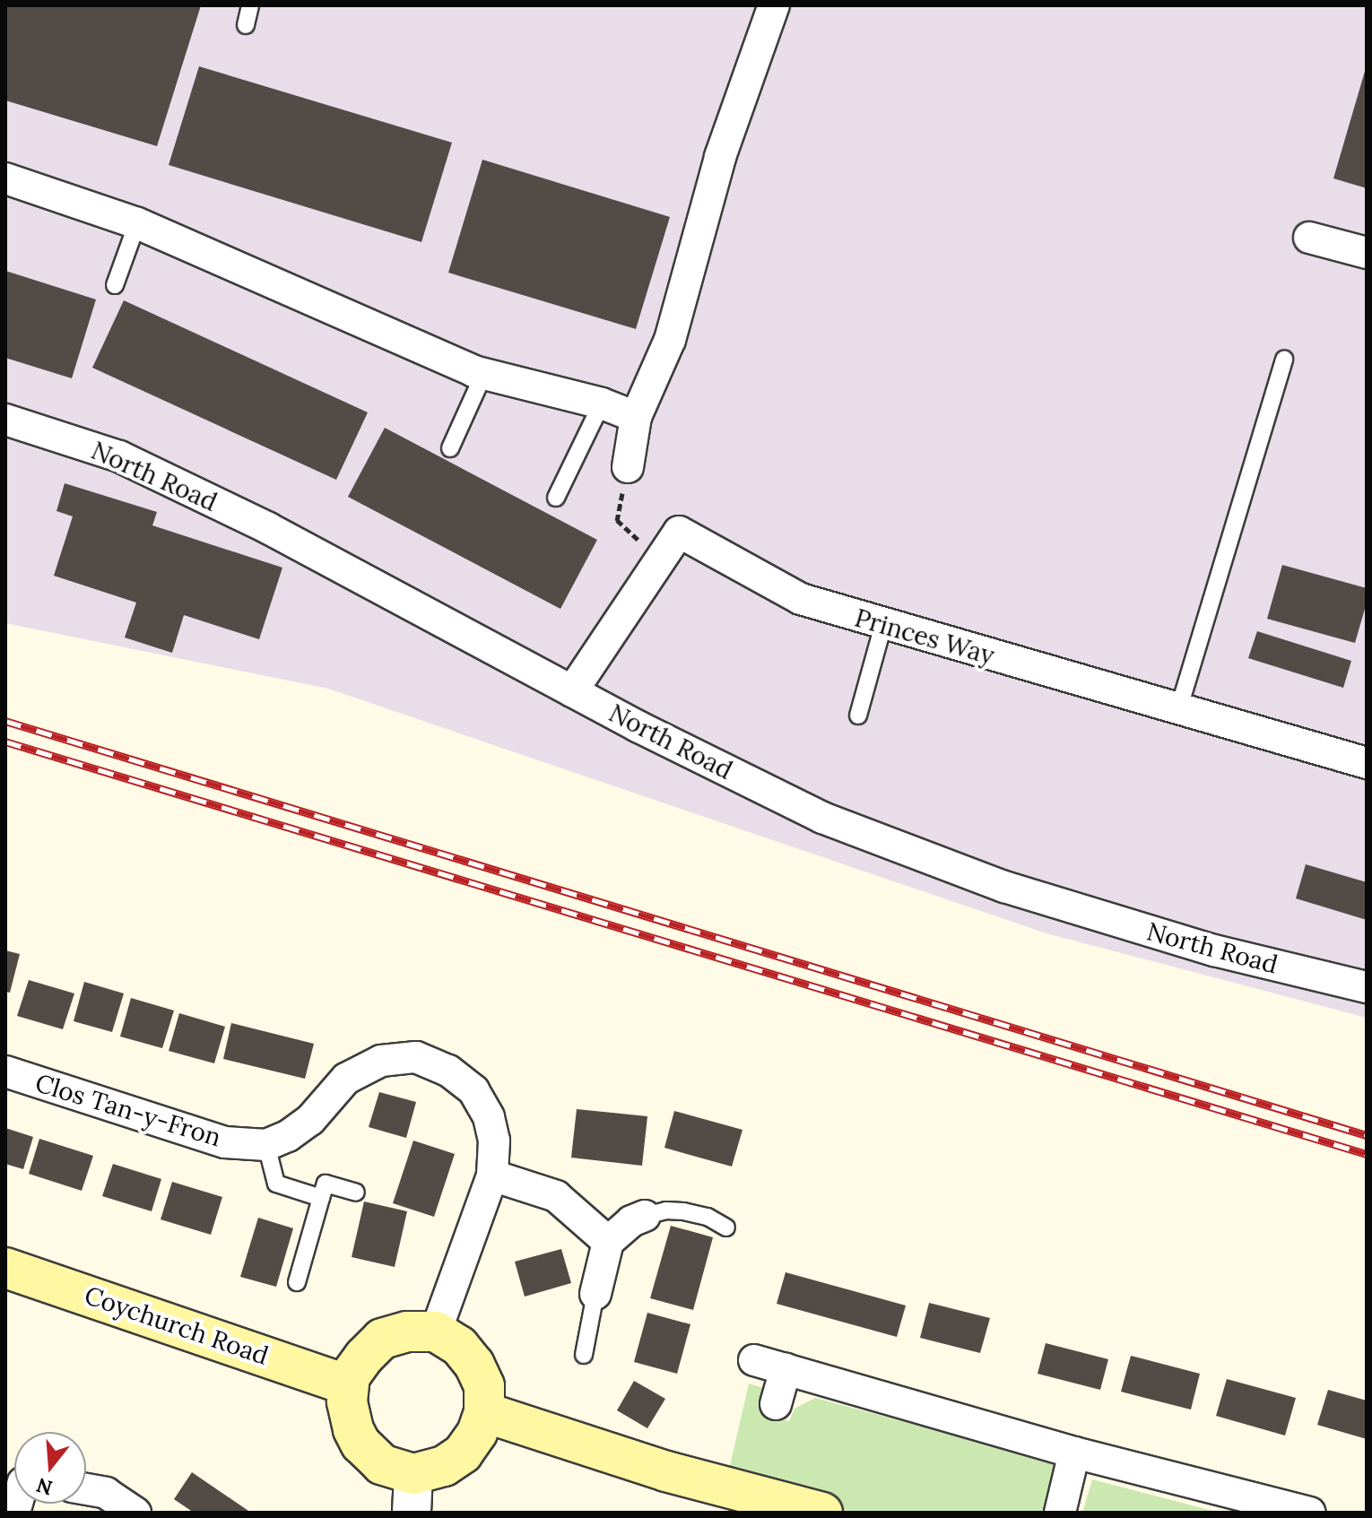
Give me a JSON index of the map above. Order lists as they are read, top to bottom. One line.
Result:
{"streets":{"main road":["Coychurch Road"],"street":["North Road","Princes Way","Clos Tan-y-Fron"]},"crossings":[["North Road","Princes Way"]],"north":"bottom"}
